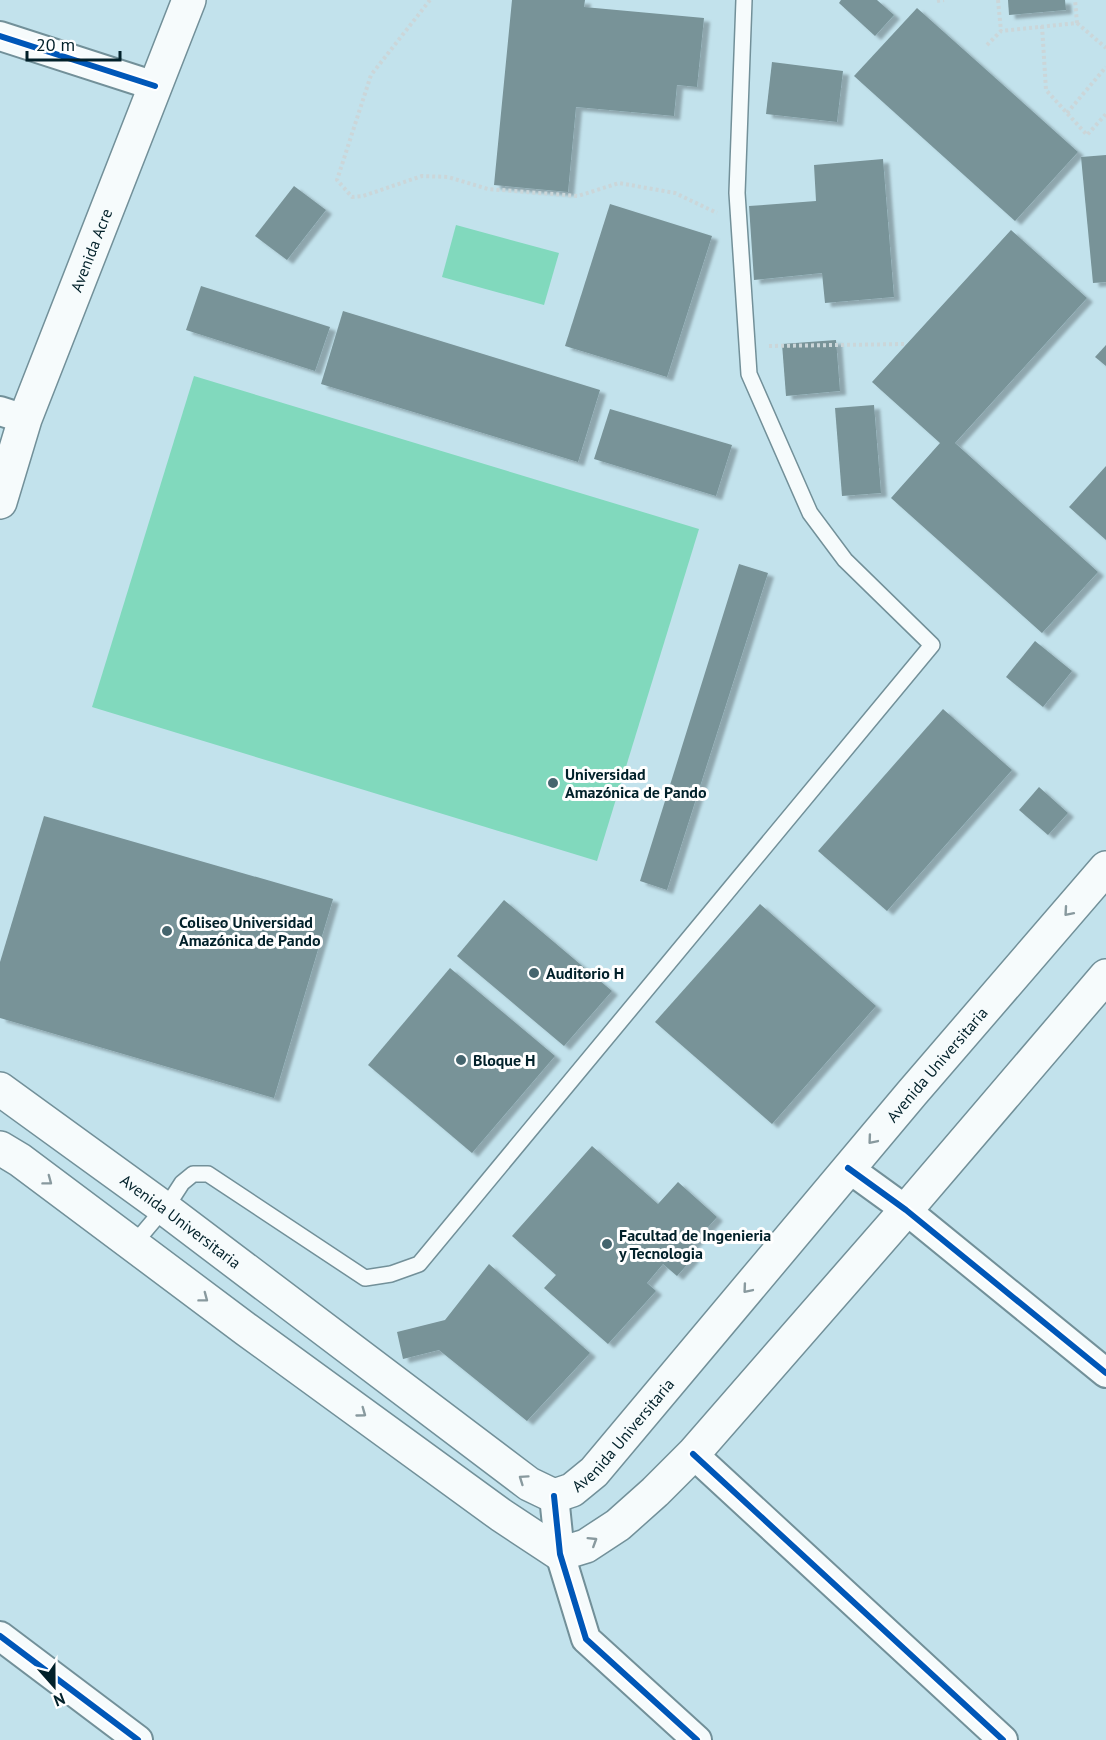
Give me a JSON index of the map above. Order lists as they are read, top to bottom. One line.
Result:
{"streets":{"main road":["Avenida Acre","Avenida Universitaria"]},"places":["Universidad Amazónica de Pando","Coliseo Universidad Amazónica de Pando","Auditorio H","Bloque H","Facultad de Ingenieria y Tecnologia"],"scale_bar":"20 m","north":"bottom"}
